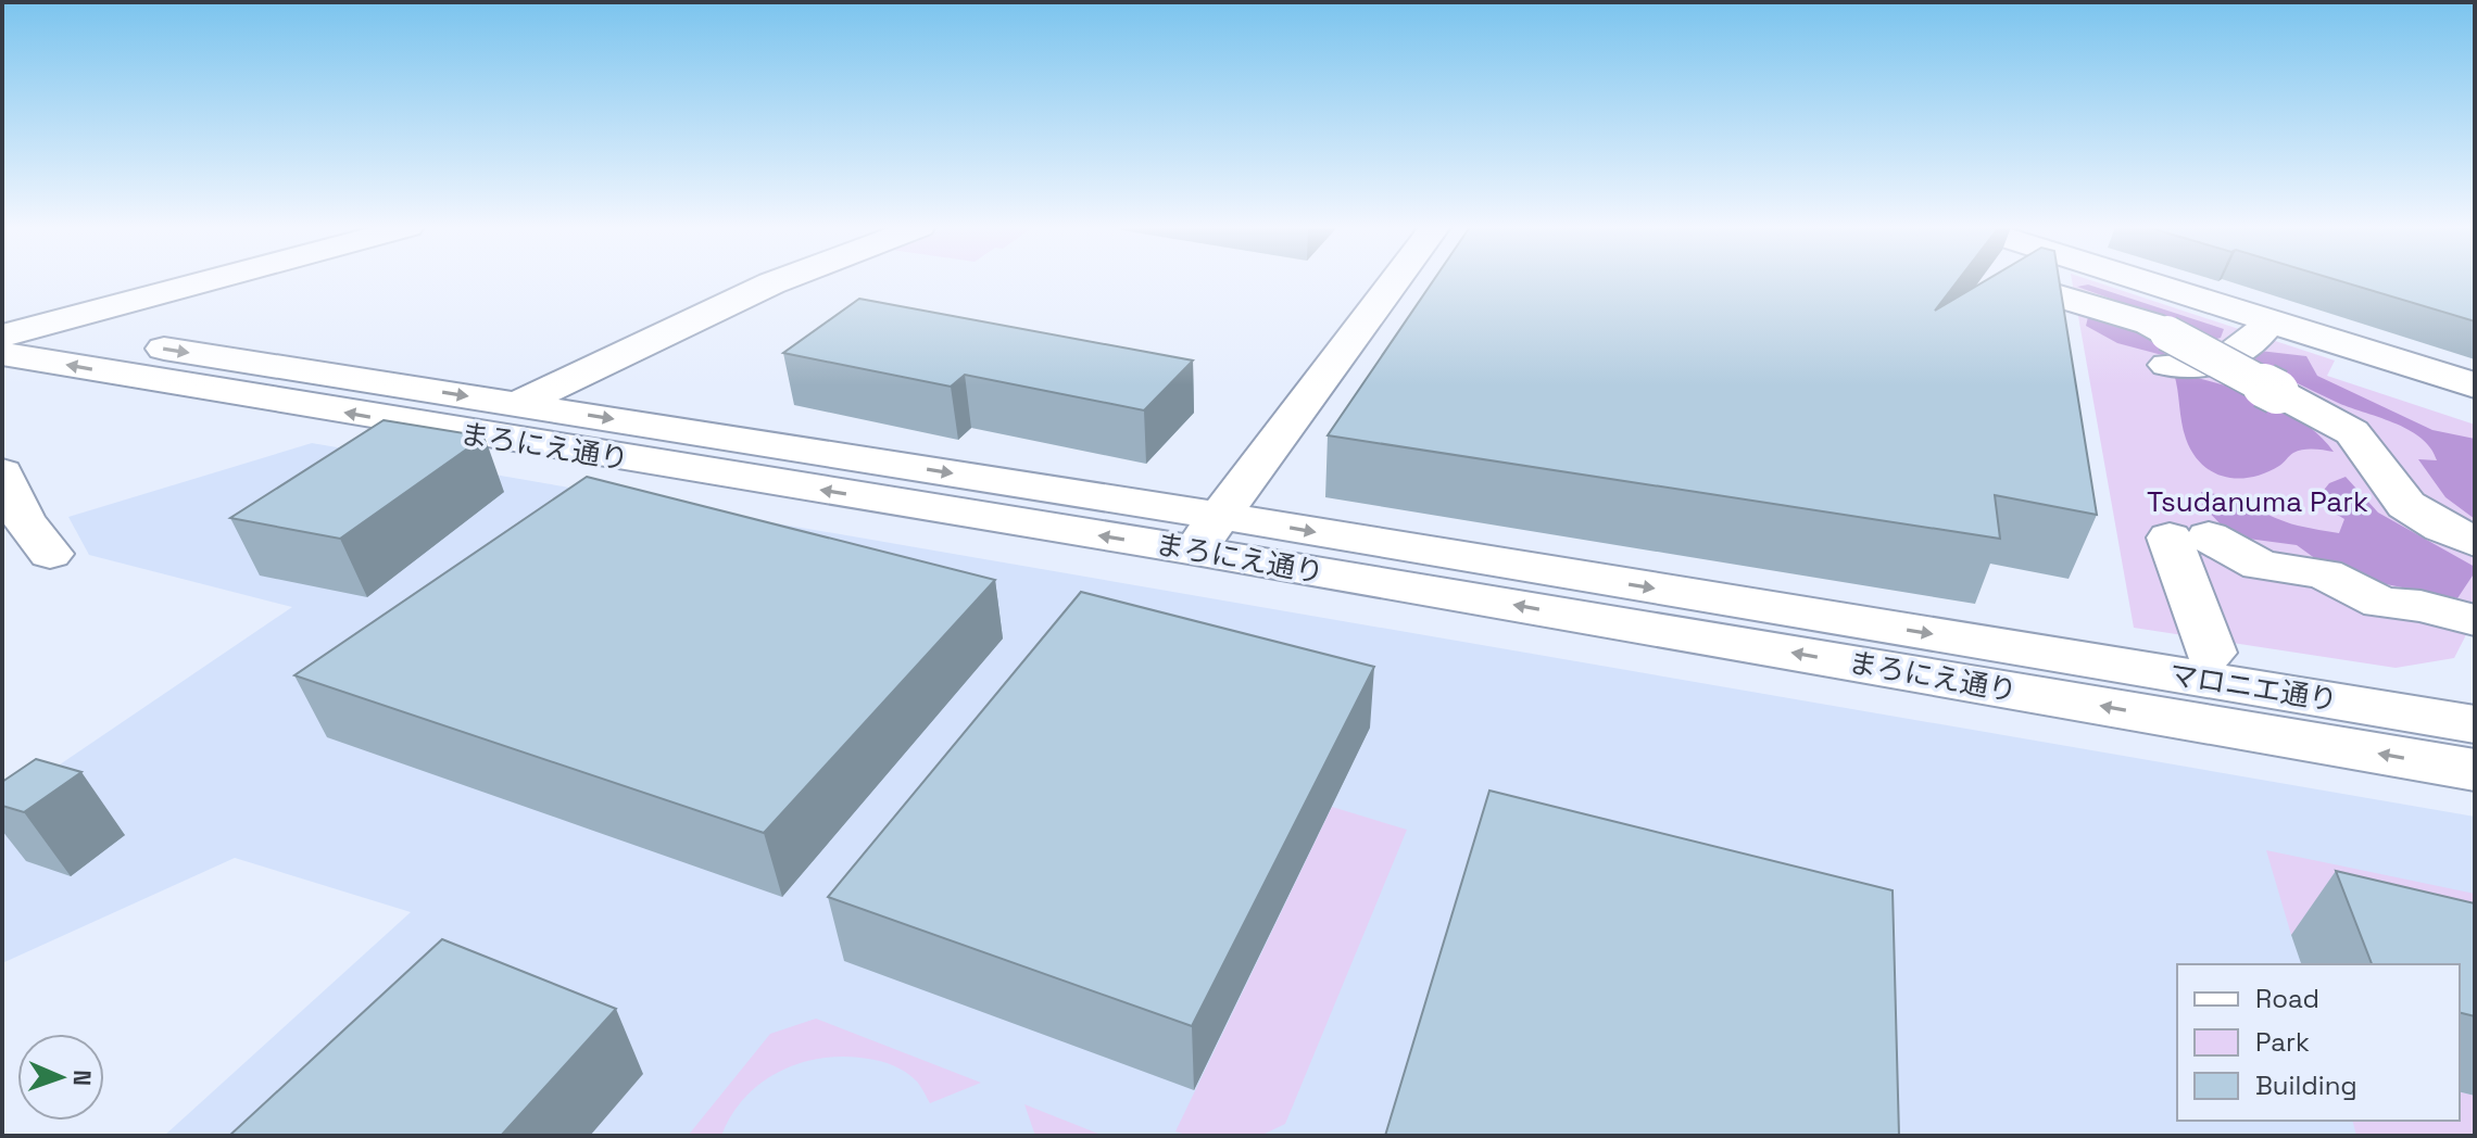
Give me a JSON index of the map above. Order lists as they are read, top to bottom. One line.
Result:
{"streets":{"street":["まろにえ通り","マロニエ通り"]},"crossings":[["まろにえ通り","マロニエ通り"]],"parks":["Tsudanuma Park"],"legend":["Road","Park","Building"],"north":"right"}
